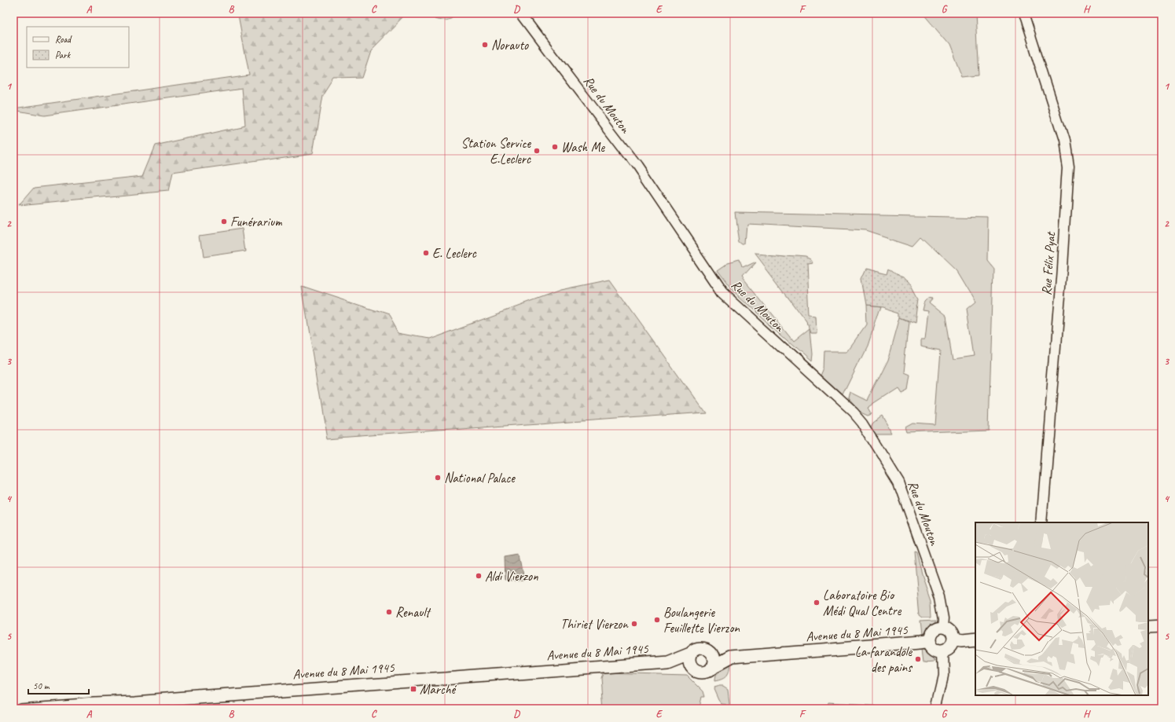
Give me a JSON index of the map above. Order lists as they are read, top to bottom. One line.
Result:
{"streets":{"main road":["Avenue du 8 Mai 1945"],"street":["Rue du Mouton","Rue Félix Pyat"]},"crossings":[["Rue du Mouton","Avenue du 8 Mai 1945"]],"places":{"other":["Norauto","Wash Me","Station Service E.Leclerc","Funérarium","E. Leclerc","National Palace","Aldi Vierzon","Laboratoire Bio Médi Qual Centre","Renault","Boulangerie Feuillette Vierzon","Thiriet Vierzon","La farandole des pains"],"transit":["Marché"]},"legend":["Road","Park"],"scale_bar":"50 m","grid":{"columns":["A","B","C","D","E","F","G","H"],"rows":["1","2","3","4","5"]}}
